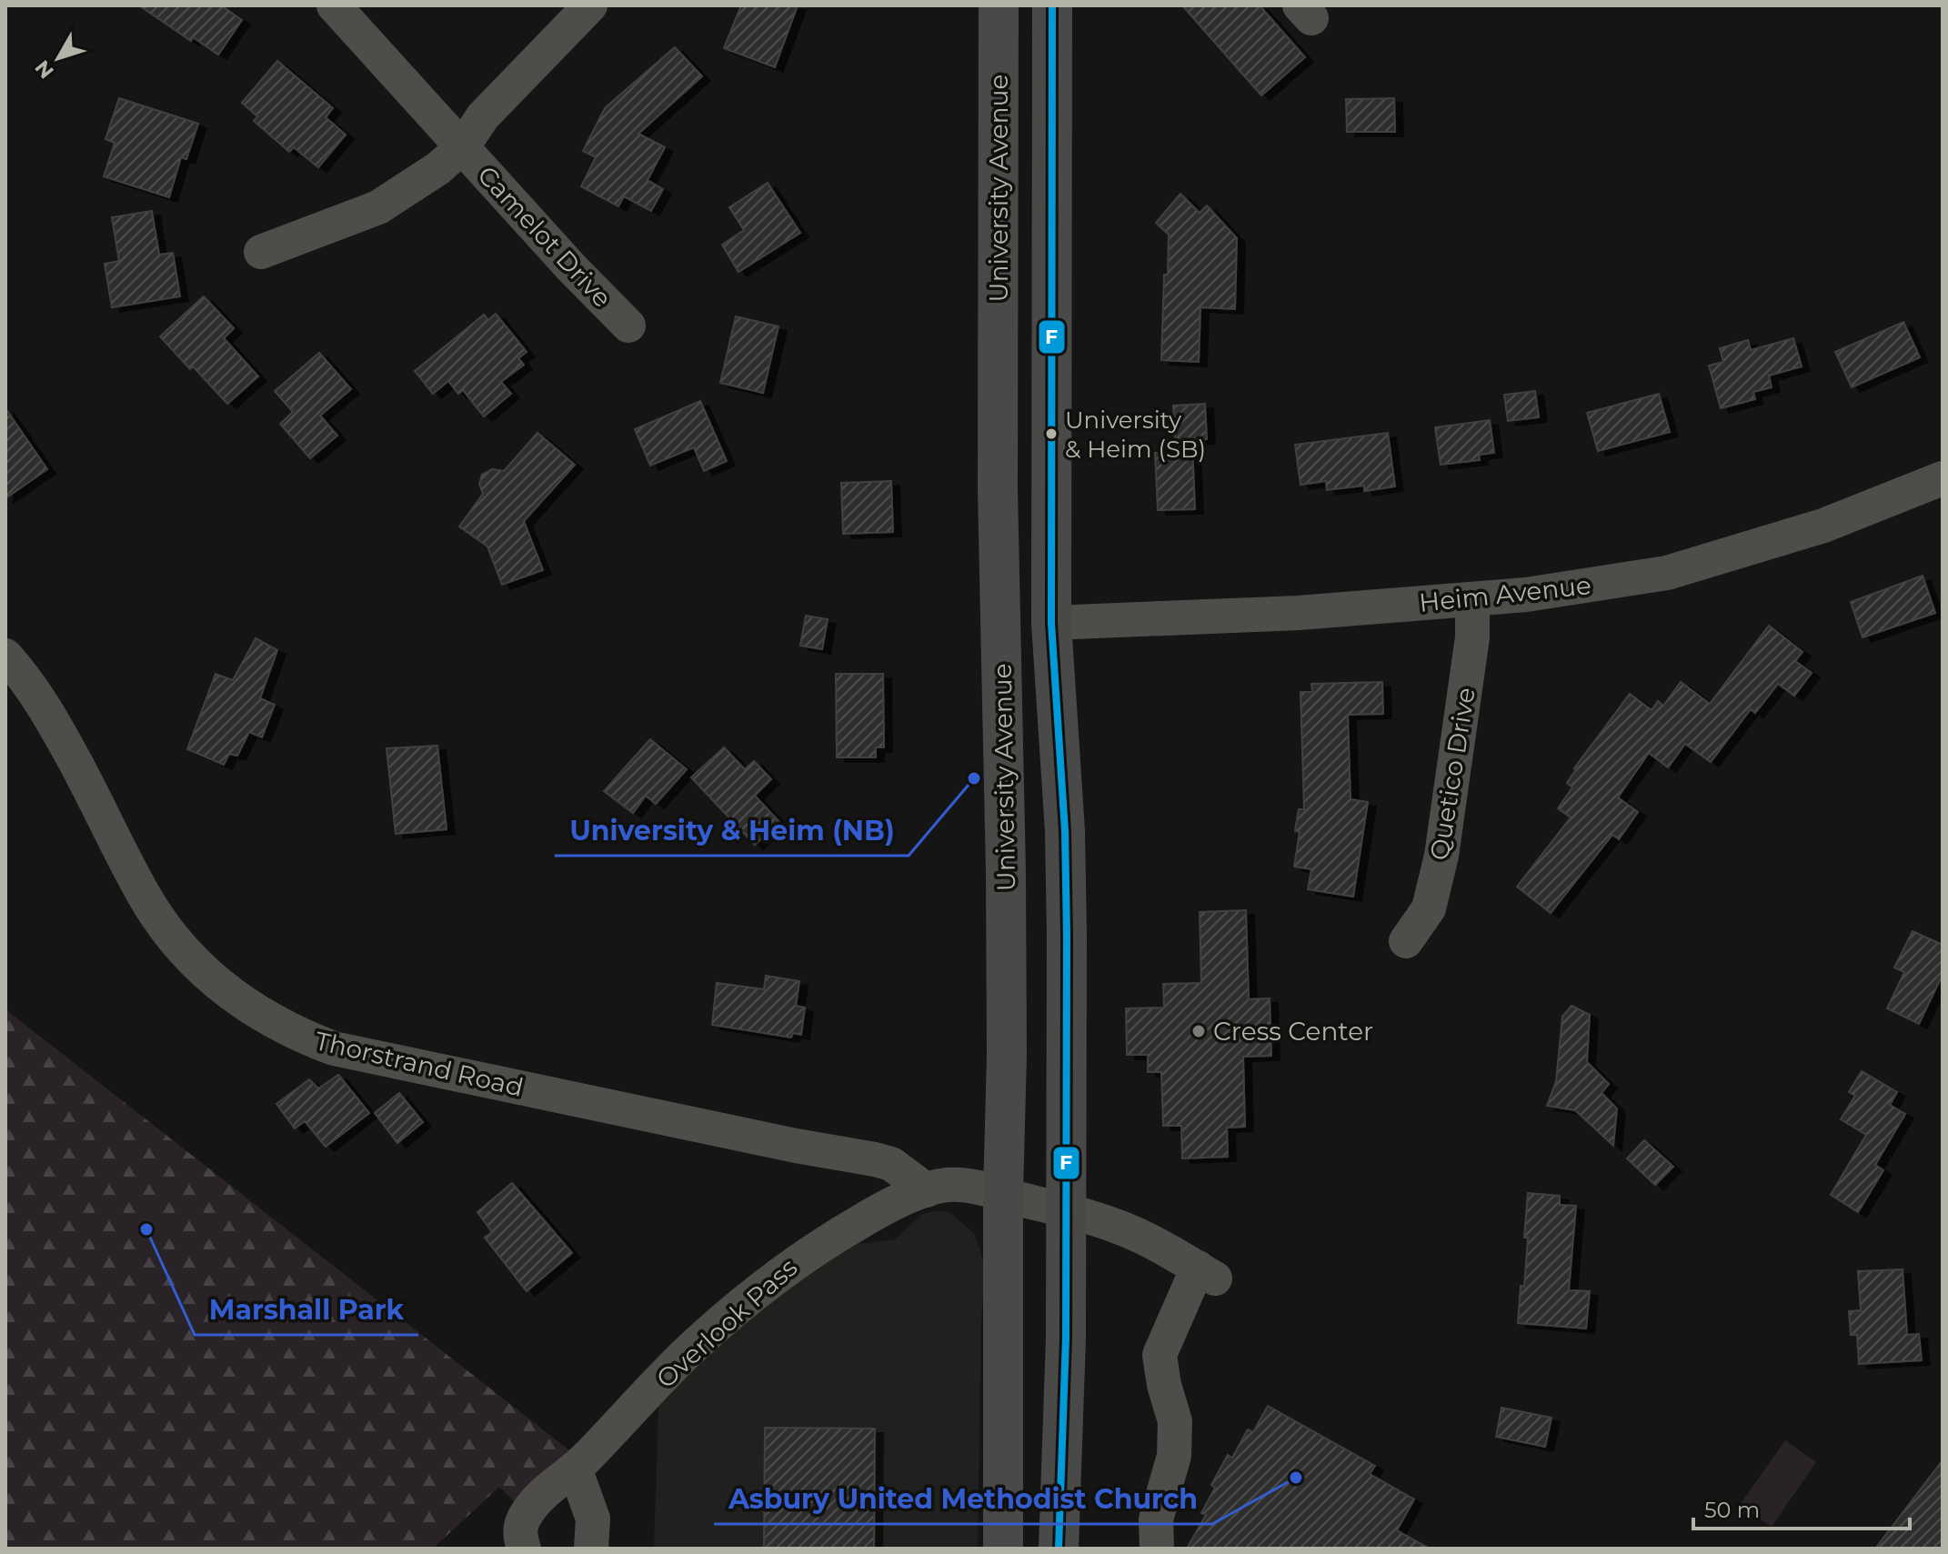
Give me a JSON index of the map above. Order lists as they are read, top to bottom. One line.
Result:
{"streets":{"main road":["University Avenue"],"street":["Camelot Drive","Heim Avenue","Quetico Drive","Thorstrand Road","Overlook Pass"]},"crossings":[["University Avenue","Heim Avenue"],["University Avenue","Overlook Pass"],["Heim Avenue","Quetico Drive"],["Thorstrand Road","Overlook Pass"]],"places":["University & Heim (SB)","University & Heim (NB)","Cress Center","Marshall Park","Asbury United Methodist Church"],"lines":["transit line F"],"scale_bar":"50 m","north":"bottom left"}
